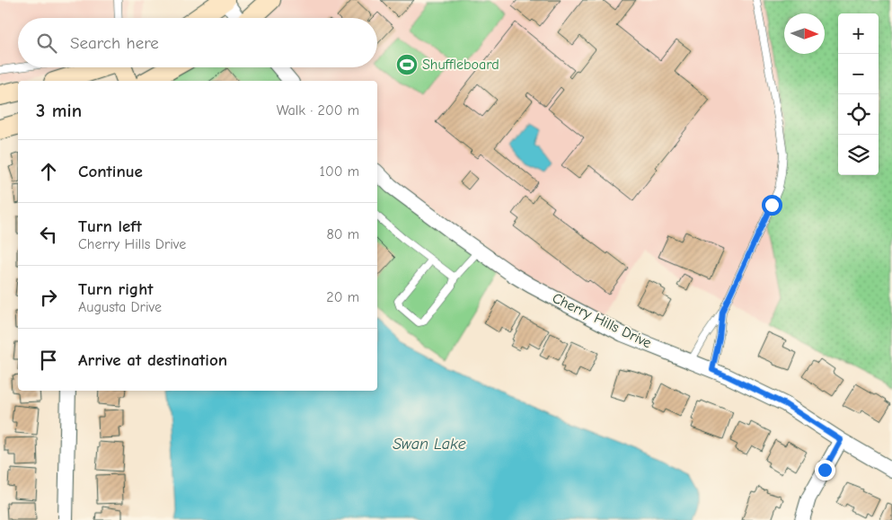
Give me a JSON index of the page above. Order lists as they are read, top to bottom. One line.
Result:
{"streets":{"street":["Cherry Hills Drive"]},"water":["Swan Lake"],"places":{"sports":["Shuffleboard"]},"north":"right","page":{"map_buttons":["+","−"],"search":"Search here","heading":["3 min","Walk · 200 m"],"list":[["Continue","100 m"],["Turn left","Cherry Hills Drive","80 m"],["Turn right","Augusta Drive","20 m"],"Arrive at destination"]}}
